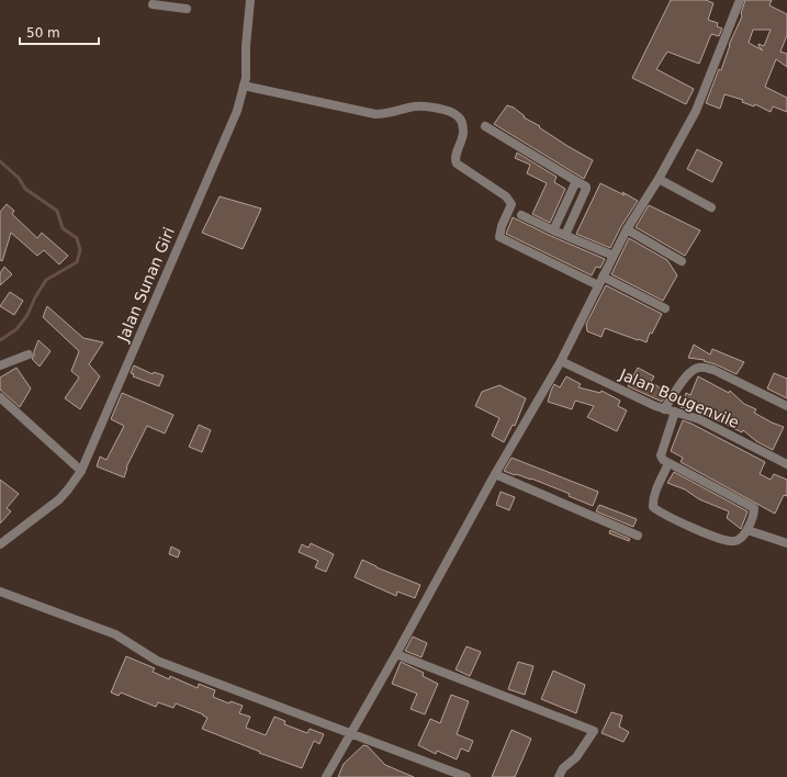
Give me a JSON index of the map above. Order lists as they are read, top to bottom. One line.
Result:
{"streets":{"street":["Jalan Sunan Giri","Jalan Bougenvile"]},"scale_bar":"50 m"}
